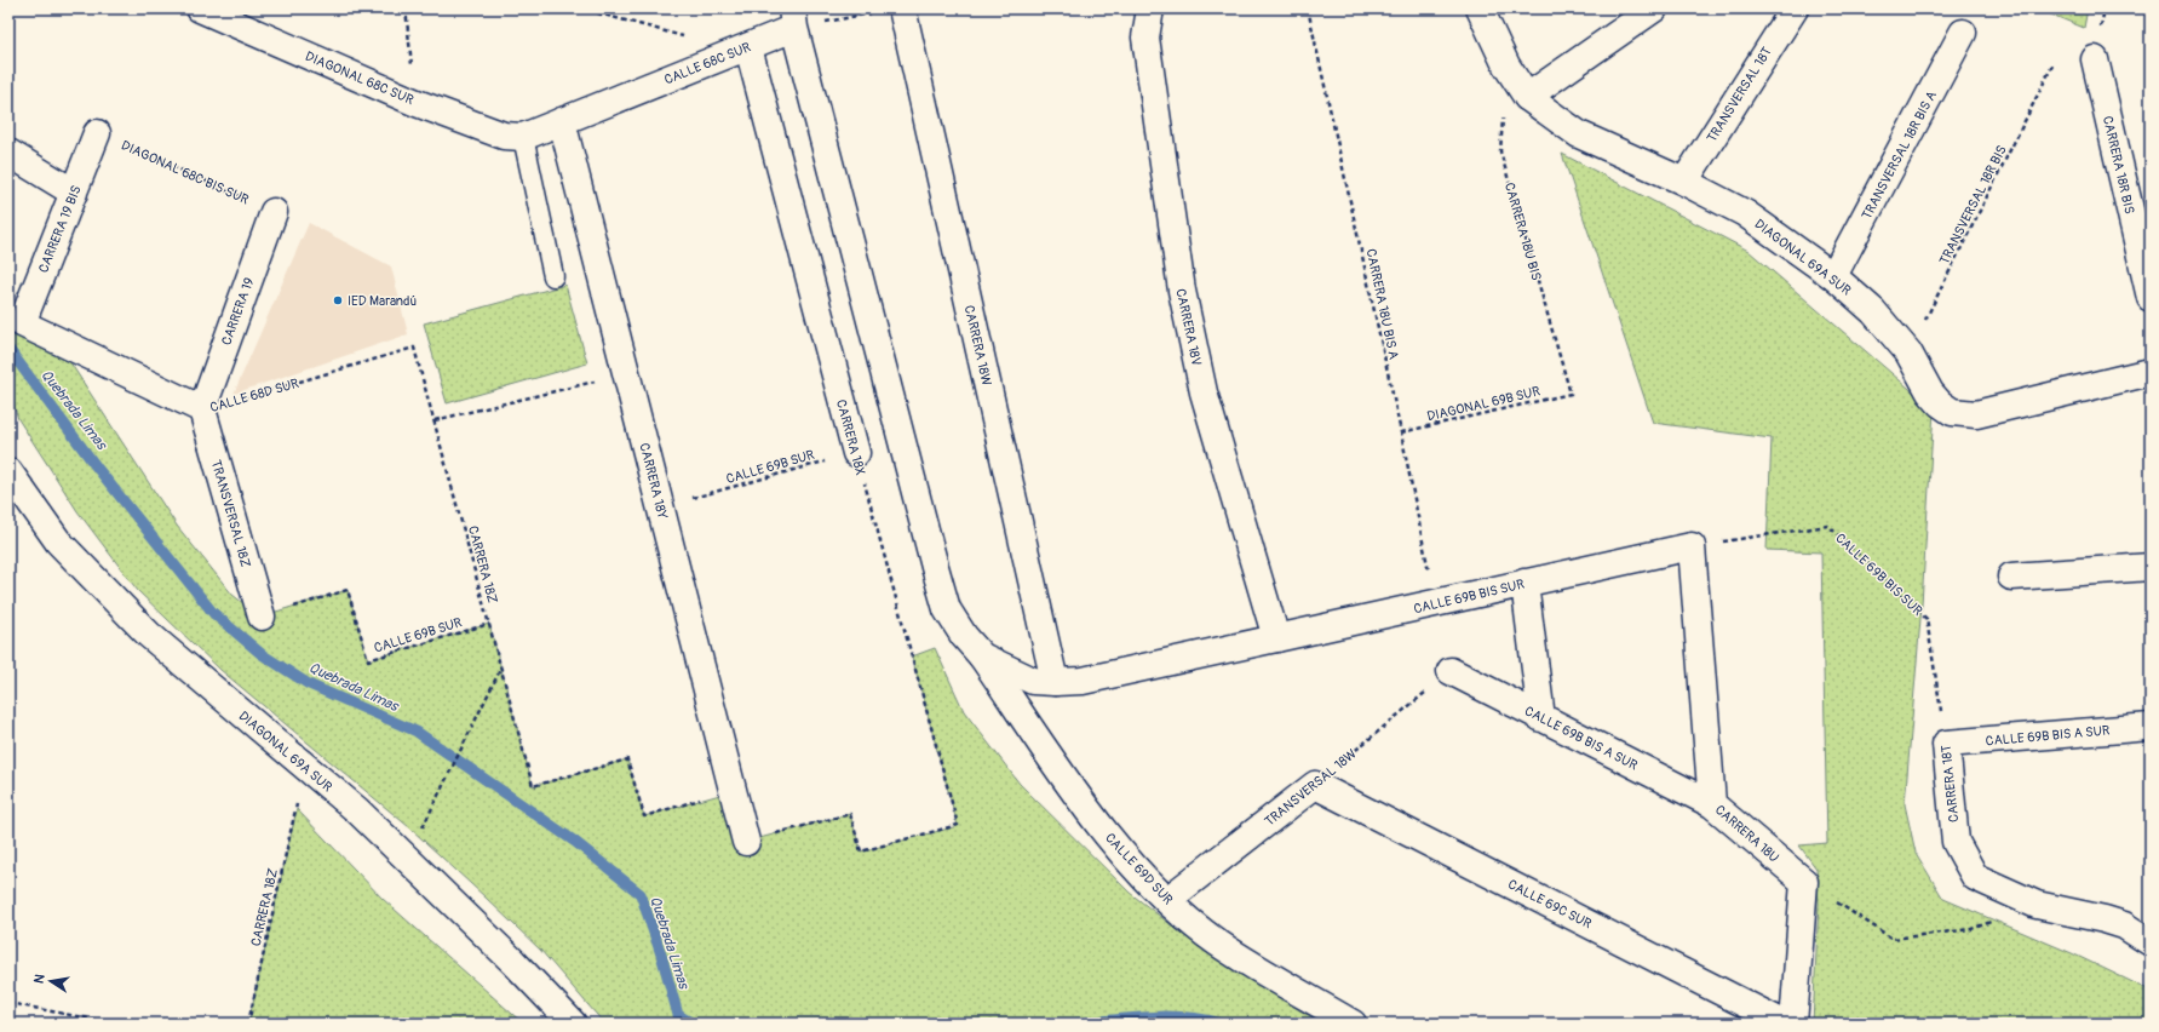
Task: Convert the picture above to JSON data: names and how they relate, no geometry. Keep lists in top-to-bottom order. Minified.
{"streets":{"street":["CALLE 68C SUR","DIAGONAL 68C SUR","TRANSVERSAL 18T","TRANSVERSAL 18R BIS A","CARRERA 18R BIS","CARRERA 19 BIS","DIAGONAL 69A SUR","CARRERA 19","CARRERA 18V","CARRERA 18W","CALLE 68D SUR","CARRERA 18X","CARRERA 18Y","TRANSVERSAL 18Z","CALLE 69B BIS SUR","CALLE 69B BIS A SUR","CARRERA 18T","TRANSVERSAL 18W","CARRERA 18U","CALLE 69D SUR","CALLE 69C SUR"],"path":["DIAGONAL 68C BIS SUR","TRANSVERSAL 18R BIS","CARRERA 18U BIS","CARRERA 18U BIS A","DIAGONAL 69B SUR","CALLE 69B SUR","CARRERA 18Z"]},"crossings":[["CALLE 68C SUR","DIAGONAL 68C SUR"],["CALLE 68C SUR","CARRERA 18X"],["CALLE 68C SUR","CARRERA 18Y"],["TRANSVERSAL 18T","DIAGONAL 69A SUR"],["TRANSVERSAL 18R BIS A","DIAGONAL 69A SUR"],["DIAGONAL 68C BIS SUR","CARRERA 19 BIS"],["DIAGONAL 68C BIS SUR","CARRERA 19"],["TRANSVERSAL 18R BIS","DIAGONAL 69A SUR"],["CARRERA 19 BIS","CALLE 68D SUR"],["CARRERA 18U BIS","DIAGONAL 69A SUR"],["CARRERA 18U BIS","DIAGONAL 69B SUR"],["DIAGONAL 69A SUR","CARRERA 18Z"],["CARRERA 18U BIS A","DIAGONAL 69B SUR"],["CARRERA 18U BIS A","CALLE 69B BIS SUR"],["CARRERA 19","CALLE 68D SUR"],["CARRERA 19","TRANSVERSAL 18Z"],["CARRERA 18V","CALLE 69B BIS SUR"],["CARRERA 18W","CALLE 69B BIS SUR"],["CALLE 68D SUR","TRANSVERSAL 18Z"],["CALLE 68D SUR","CARRERA 18Z"],["CARRERA 18X","CALLE 69B SUR"],["CARRERA 18X","CARRERA 18Y"],["CALLE 69B SUR","CARRERA 18Y"],["CALLE 69B SUR","TRANSVERSAL 18Z"],["CALLE 69B SUR","CARRERA 18Z"],["CARRERA 18Y","CARRERA 18Z"],["CALLE 69B BIS SUR","CARRERA 18T"],["CALLE 69B BIS SUR","CARRERA 18U"],["CALLE 69B BIS SUR","CALLE 69D SUR"],["CALLE 69B BIS A SUR","CARRERA 18T"],["CALLE 69B BIS A SUR","TRANSVERSAL 18W"],["CALLE 69B BIS A SUR","CARRERA 18U"],["TRANSVERSAL 18W","CALLE 69D SUR"],["TRANSVERSAL 18W","CALLE 69C SUR"]],"water":["Quebrada Limas"],"places":["IED Marandú"],"north":"left"}
